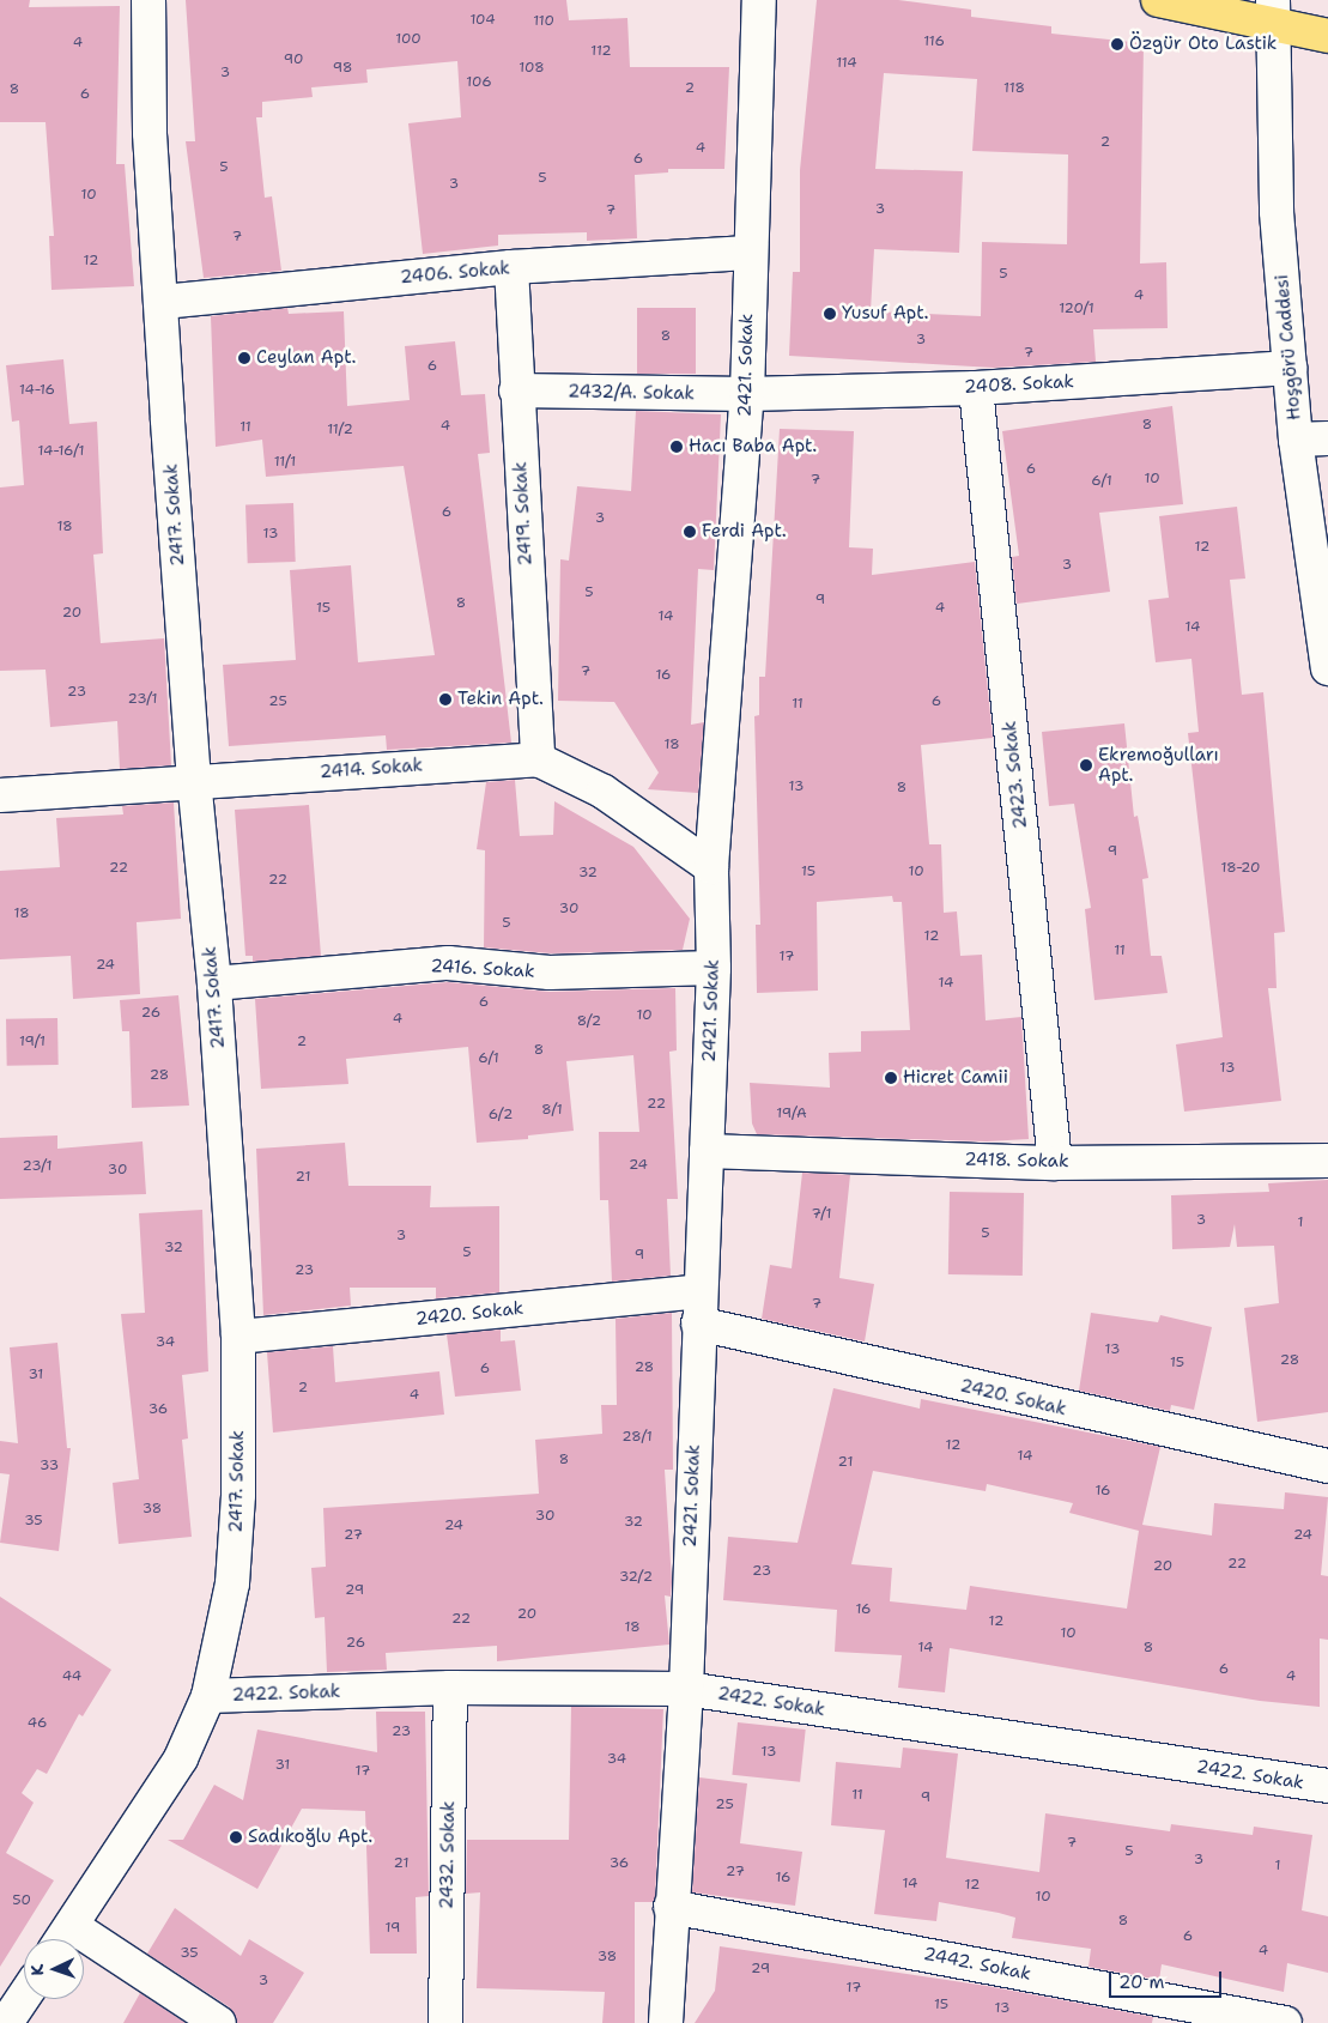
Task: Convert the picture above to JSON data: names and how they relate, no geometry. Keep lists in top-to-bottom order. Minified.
{"streets":{"street":["2406. Sokak","Hoşgörü Caddesi","2421. Sokak","2408. Sokak","2432/A. Sokak","2419. Sokak","2417. Sokak","2414. Sokak","2423. Sokak","2416. Sokak","2418. Sokak","2420. Sokak","2422. Sokak","2432. Sokak","2442. Sokak"]},"crossings":[["2406. Sokak","2421. Sokak"],["2406. Sokak","2419. Sokak"],["2406. Sokak","2417. Sokak"],["Hoşgörü Caddesi","2408. Sokak"],["2421. Sokak","2408. Sokak"],["2421. Sokak","2432/A. Sokak"],["2421. Sokak","2414. Sokak"],["2421. Sokak","2416. Sokak"],["2421. Sokak","2418. Sokak"],["2421. Sokak","2420. Sokak"],["2421. Sokak","2422. Sokak"],["2421. Sokak","2442. Sokak"],["2408. Sokak","2432/A. Sokak"],["2408. Sokak","2423. Sokak"],["2432/A. Sokak","2419. Sokak"],["2419. Sokak","2414. Sokak"],["2417. Sokak","2414. Sokak"],["2417. Sokak","2416. Sokak"],["2417. Sokak","2420. Sokak"],["2417. Sokak","2422. Sokak"],["2423. Sokak","2418. Sokak"],["2422. Sokak","2432. Sokak"]],"places":["Özgür Oto Lastik","Yusuf Apt.","Ceylan Apt.","Hacı Baba Apt.","Ferdi Apt.","Tekin Apt.","Ekremoğulları Apt.","Hicret Camii","Sadıkoğlu Apt."],"house_numbers":["104","110","100","116","4","112","90","114","98","108","3","106","2","118","8","6","2","4","6","5","5","3","10","3","7","7","12","5","4","120/1","8","3","7","6","14-16","8","4","11","11/2","14-16/1","11/1","6","10","7","6/1","6","3","18","13","12","3","5","9","8","15","4","20","14","14","7","16","23","23/1","25","6","11","18","13","8","9","22","18-20","15","10","32","22","30","18","5","12","11","17","24","14","6","26","10","4","8/2","19/1","2","8","6/1","13","28","22","8/1","19/A","6/2","24","23/1","30","21","7/1","3","1","5","3","32","5","9","23","7","34","13","28","15","28","6","31","2","4","36","28/1","12","14","8","21","33","16","38","30","35","32","24","27","24","22","20","23","32/2","29","16","20","22","12","18","10","26","14","8","6","44","4","46","23","13","34","31","17","11","9","25","7","5","3","21","36","1","27","16","14","12","10","50","8","19","6","4","35","38","29","3","17","15","13"],"scale_bar":"20 m","north":"left"}
